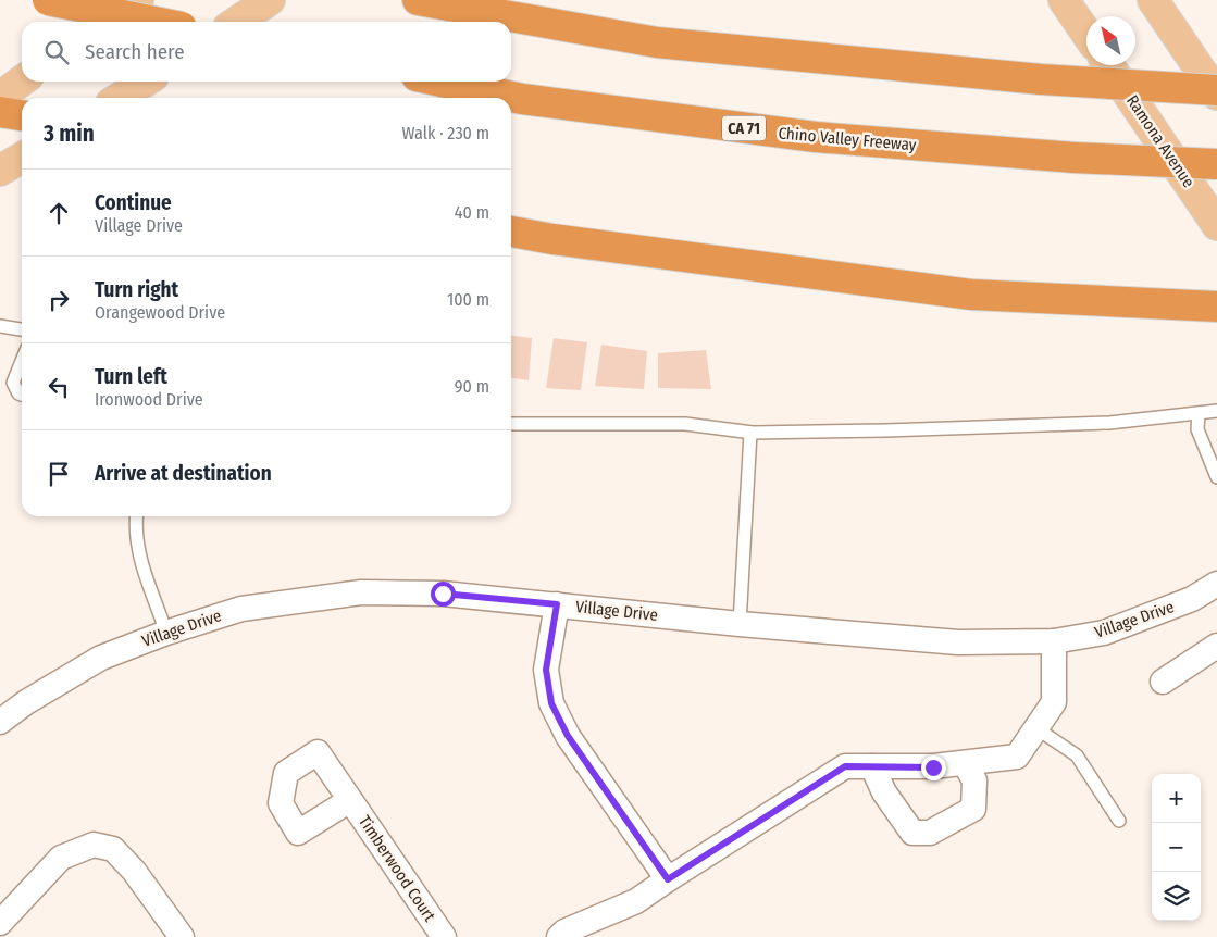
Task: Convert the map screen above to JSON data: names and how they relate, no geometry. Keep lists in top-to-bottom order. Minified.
{"streets":{"highway":["CA 71","Chino Valley Freeway"],"main road":["Ramona Avenue"],"street":["Village Drive","Timberwood Court"]},"north":"top left","page":{"search":"Search here","heading":["3 min","Walk · 230 m"],"list":[["Continue","Village Drive","40 m"],["Turn right","Orangewood Drive","100 m"],["Turn left","Ironwood Drive","90 m"],"Arrive at destination"],"map_buttons":["+","−"]}}
